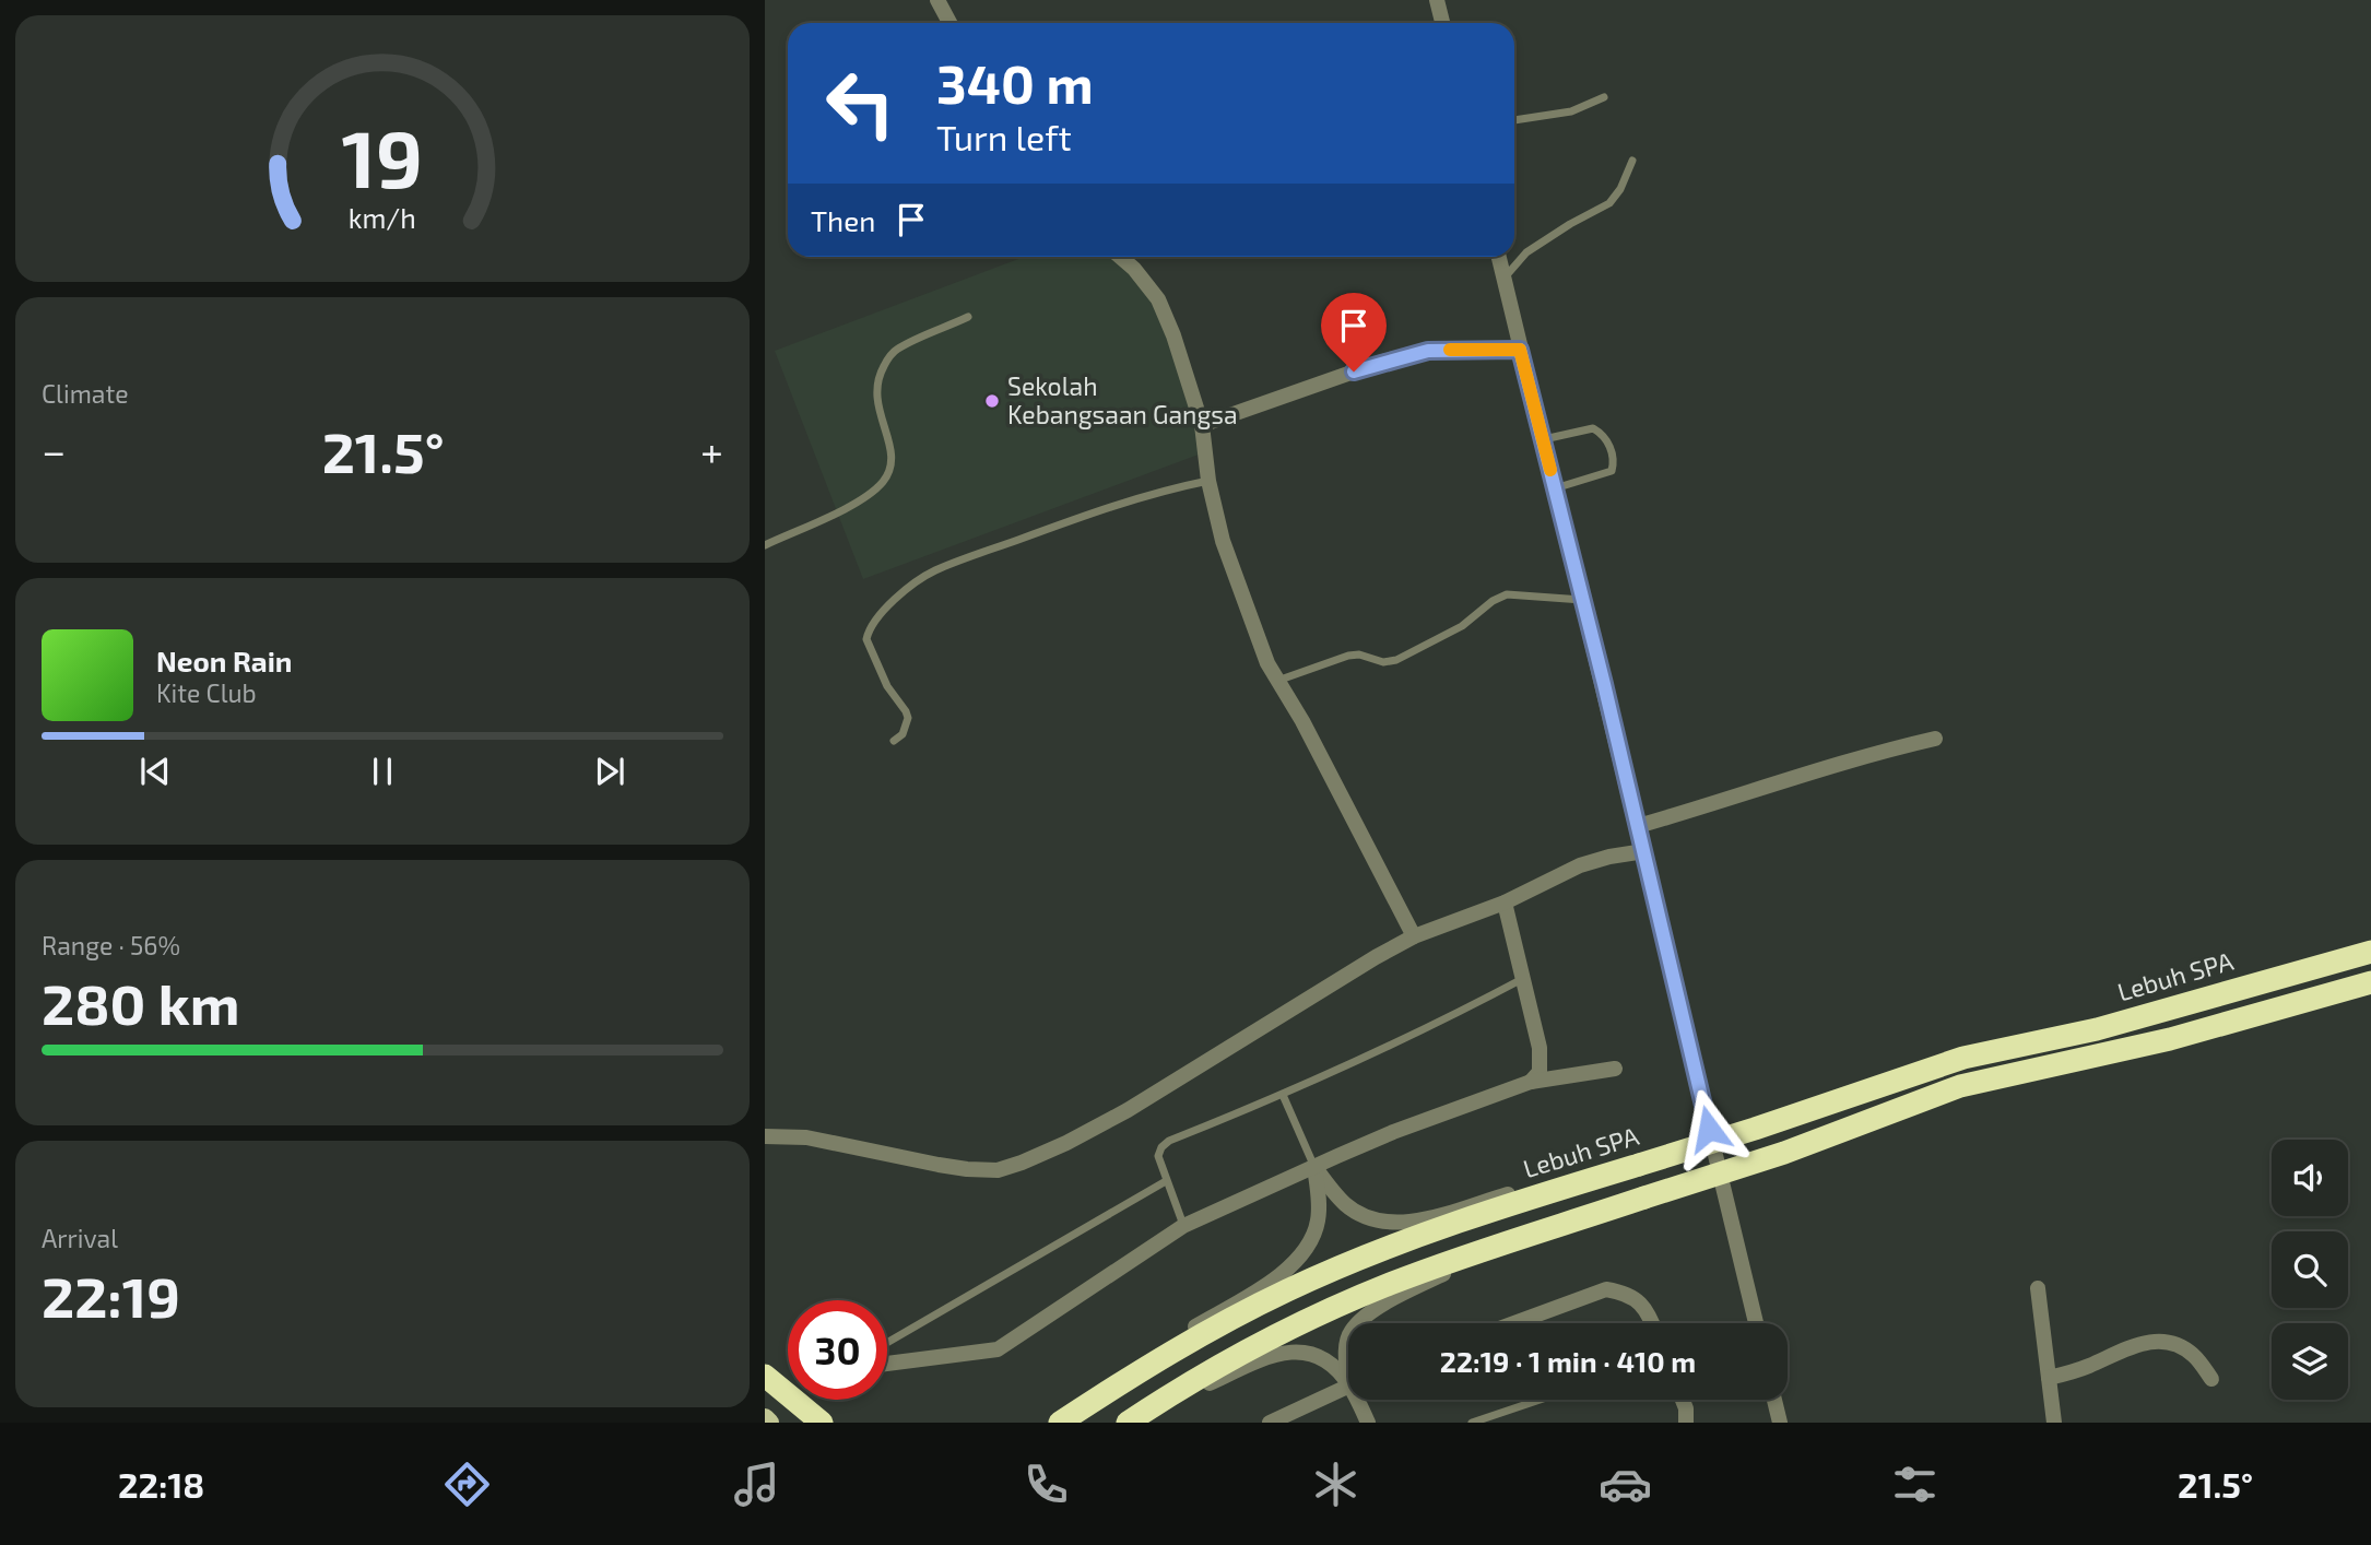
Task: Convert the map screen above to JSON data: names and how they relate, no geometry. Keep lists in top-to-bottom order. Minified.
{"streets":{"highway":["Lebuh SPA"]},"places":["Sekolah Kebangsaan Gangsa"],"page":{"turn":["340 m","Turn left"],"then":"Then","tile":["Climate",["Range · 56%","280 km"],["Arrival","22:19"]],"heat":["−","21.5°","+"],"song":["Neon Rain","Kite Club"],"limit":"30","trip":"22:19 · 1 min · 410 m","tabs":["22:18","21.5°"],"gauge":["19","km/h"]}}
